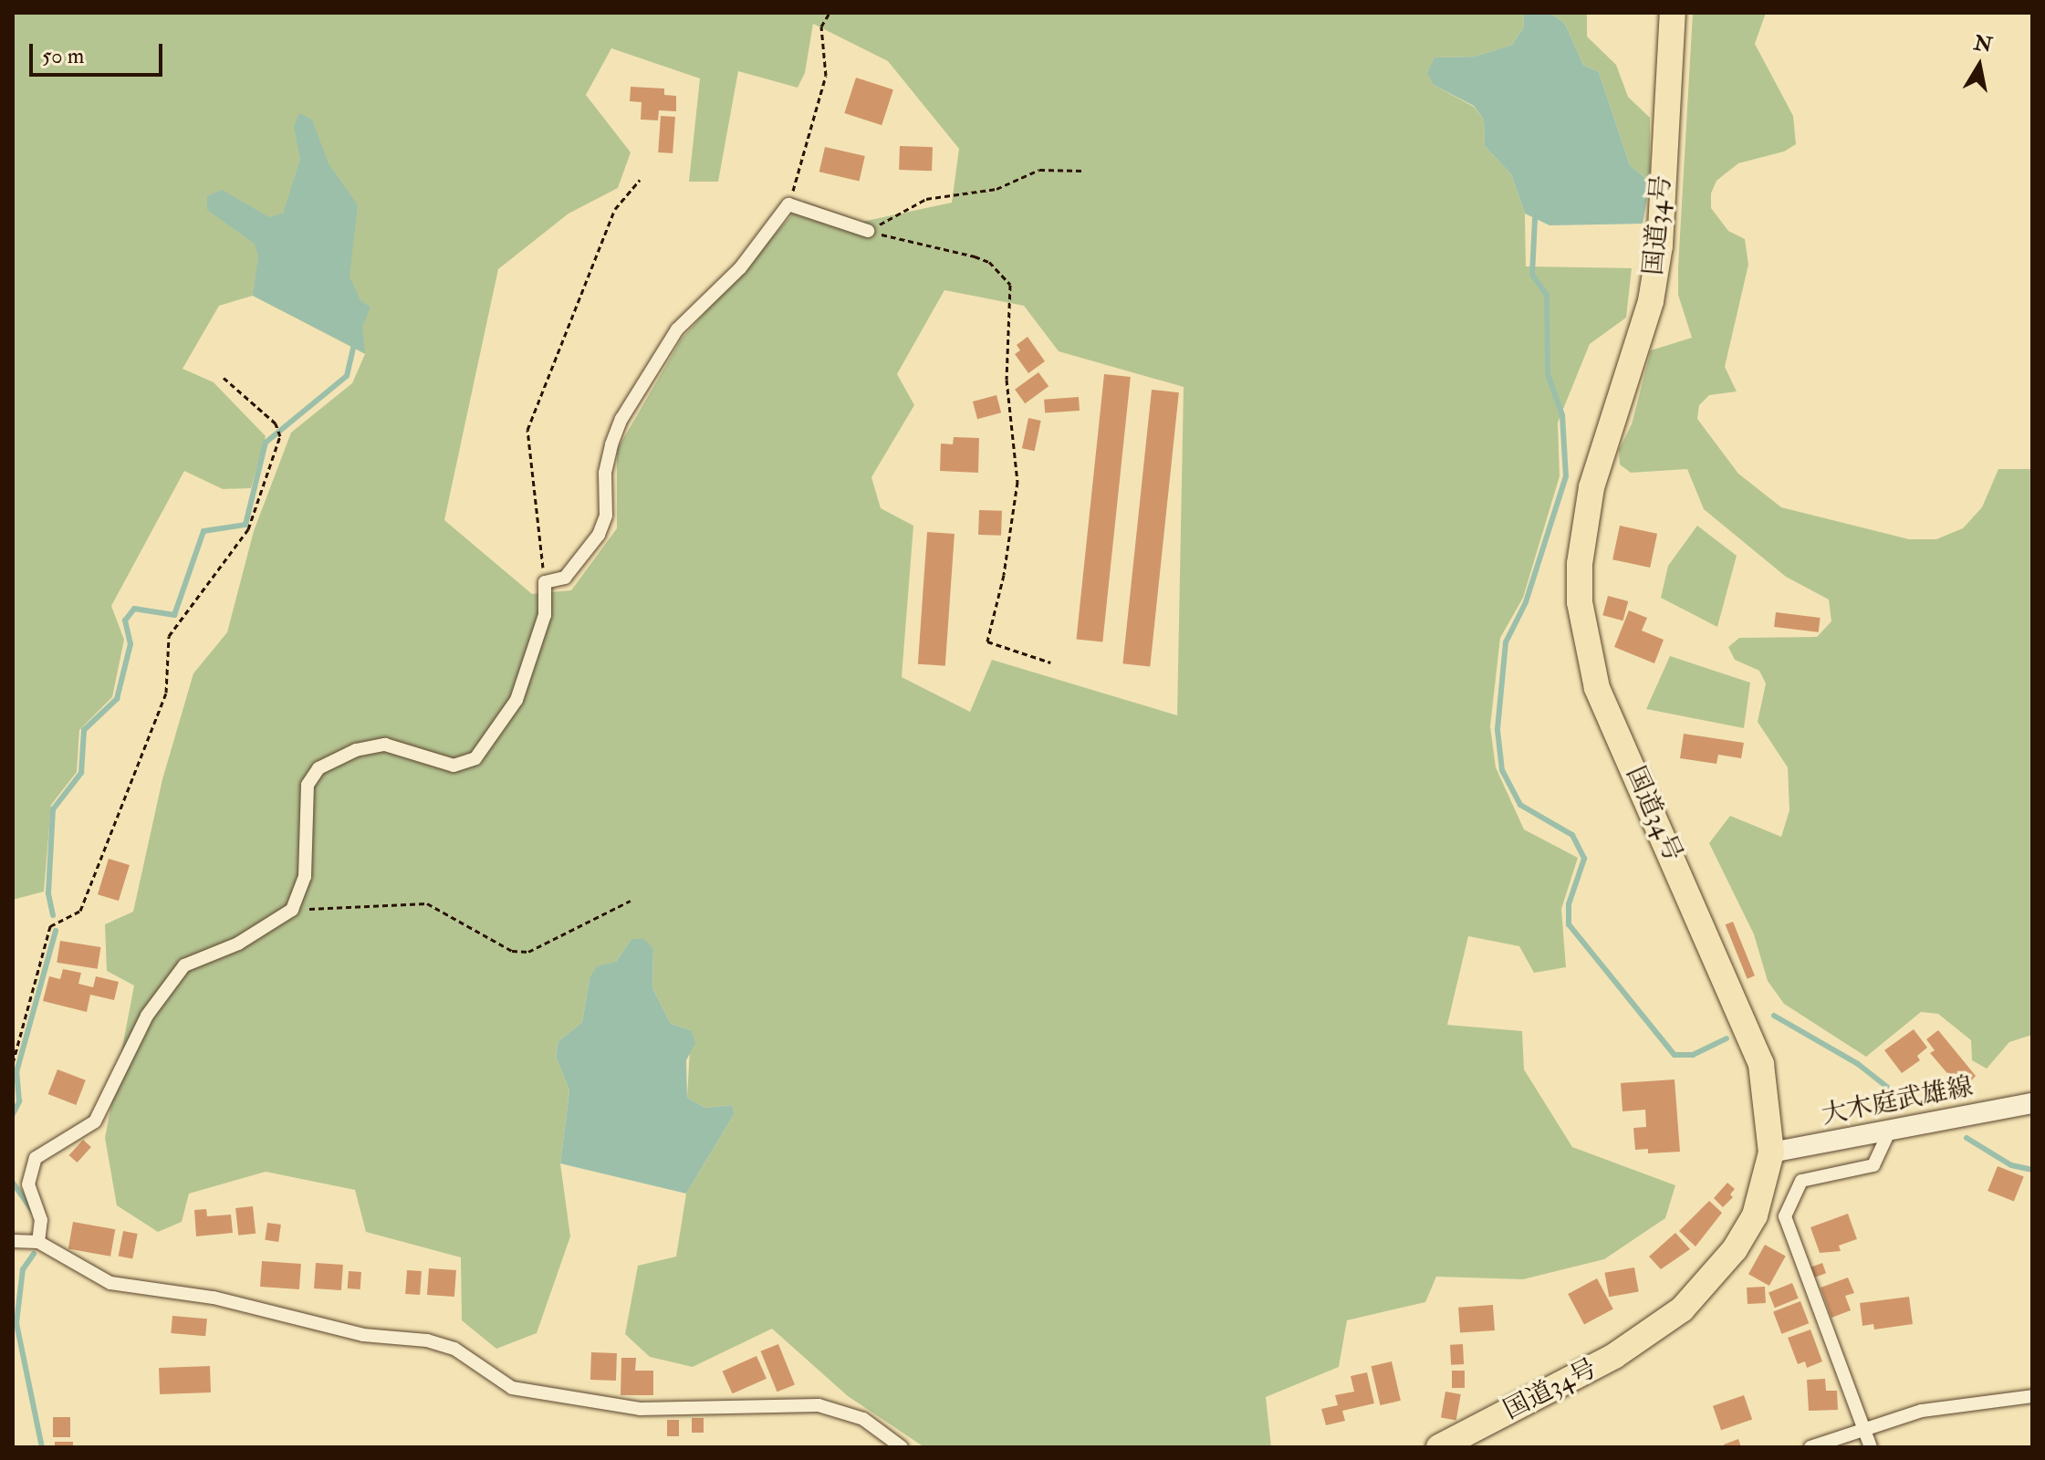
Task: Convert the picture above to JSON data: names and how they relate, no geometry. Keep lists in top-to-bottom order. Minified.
{"streets":{"highway":["国道34号"],"main road":["大木庭武雄線"]},"crossings":[["国道34号","大木庭武雄線"]],"scale_bar":"50 m","north":"top"}
